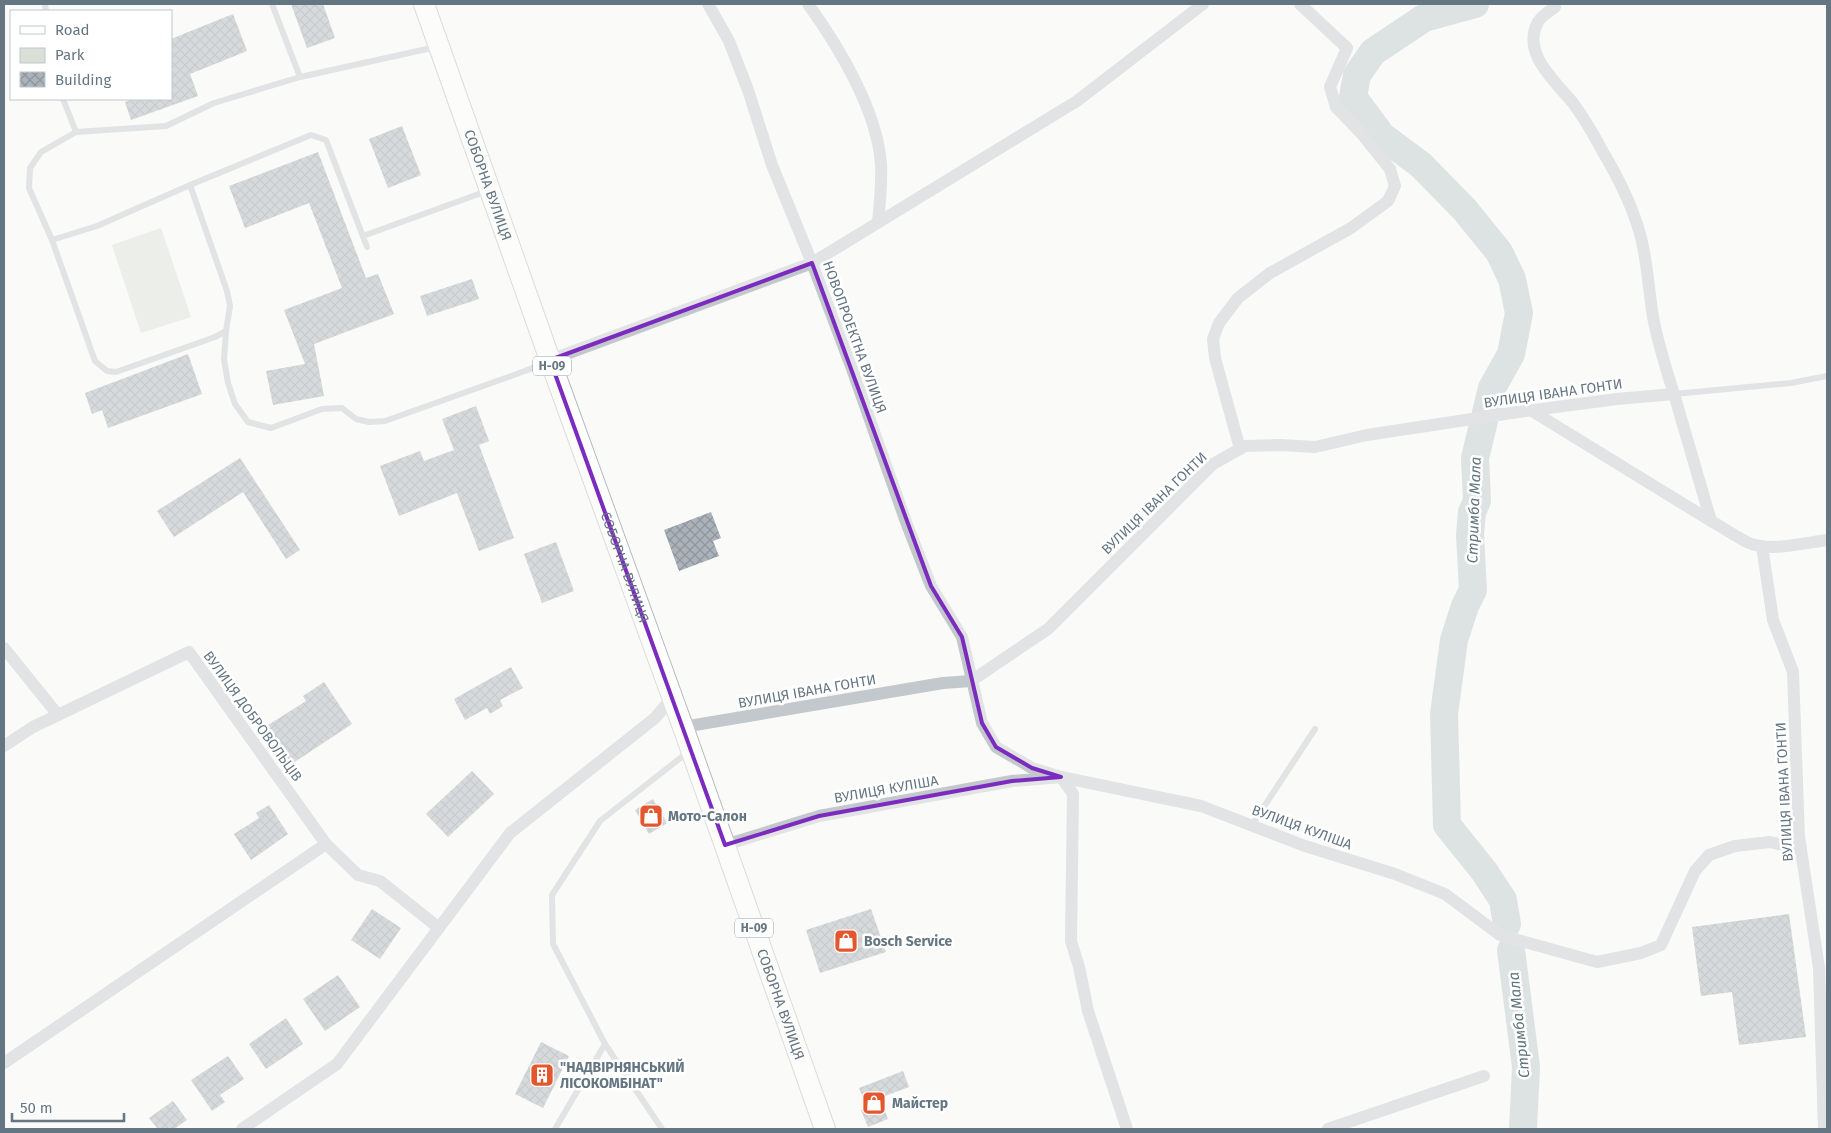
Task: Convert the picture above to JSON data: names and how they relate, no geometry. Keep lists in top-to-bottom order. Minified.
{"streets":{"main road":["СОБОРНА ВУЛИЦЯ","Н-09"],"street":["НОВОПРОЕКТНА ВУЛИЦЯ","ВУЛИЦЯ ІВАНА ГОНТИ","ВУЛИЦЯ ДОБРОВОЛЬЦІВ","ВУЛИЦЯ КУЛІША"]},"crossings":[["СОБОРНА ВУЛИЦЯ","ВУЛИЦЯ ІВАНА ГОНТИ"],["СОБОРНА ВУЛИЦЯ","ВУЛИЦЯ КУЛІША"],["НОВОПРОЕКТНА ВУЛИЦЯ","ВУЛИЦЯ ІВАНА ГОНТИ"],["НОВОПРОЕКТНА ВУЛИЦЯ","ВУЛИЦЯ КУЛІША"],["ВУЛИЦЯ ІВАНА ГОНТИ","ВУЛИЦЯ КУЛІША"]],"water":["Стримба Мала"],"places":{"shop":["Мото-Салон","Bosch Service","Майстер"],"building":["\"НАДВІРНЯНСЬКИЙ ЛІСОКОМБІНАТ\""]},"legend":["Road","Park","Building"],"scale_bar":"50 m"}
